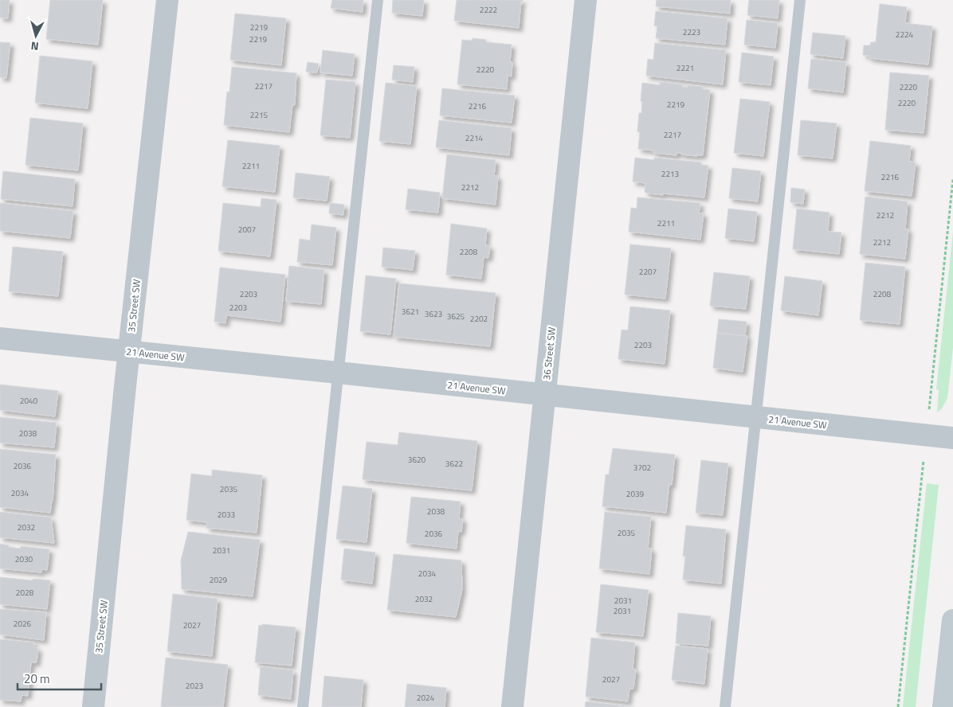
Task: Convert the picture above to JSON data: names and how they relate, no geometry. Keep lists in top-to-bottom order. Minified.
{"streets":{"street":["35 Street SW","36 Street SW","21 Avenue SW"]},"crossings":[["35 Street SW","21 Avenue SW"],["36 Street SW","21 Avenue SW"]],"house_numbers":["2222","2219","2223","2224","2219","2221","2220","2217","2220","2220","2219","2216","2215","2217","2214","2211","2213","2216","2212","2212","2211","2007","2212","2208","2207","2203","2208","2203","3621","3623","3625","2202","2203","2040","2038","3620","3622","2036","3702","2035","2034","2039","2038","2033","2032","2035","2036","2031","2030","2034","2029","2028","2032","2031","2031","2026","2027","2027","2023","2024"],"scale_bar":"20 m","north":"bottom"}
